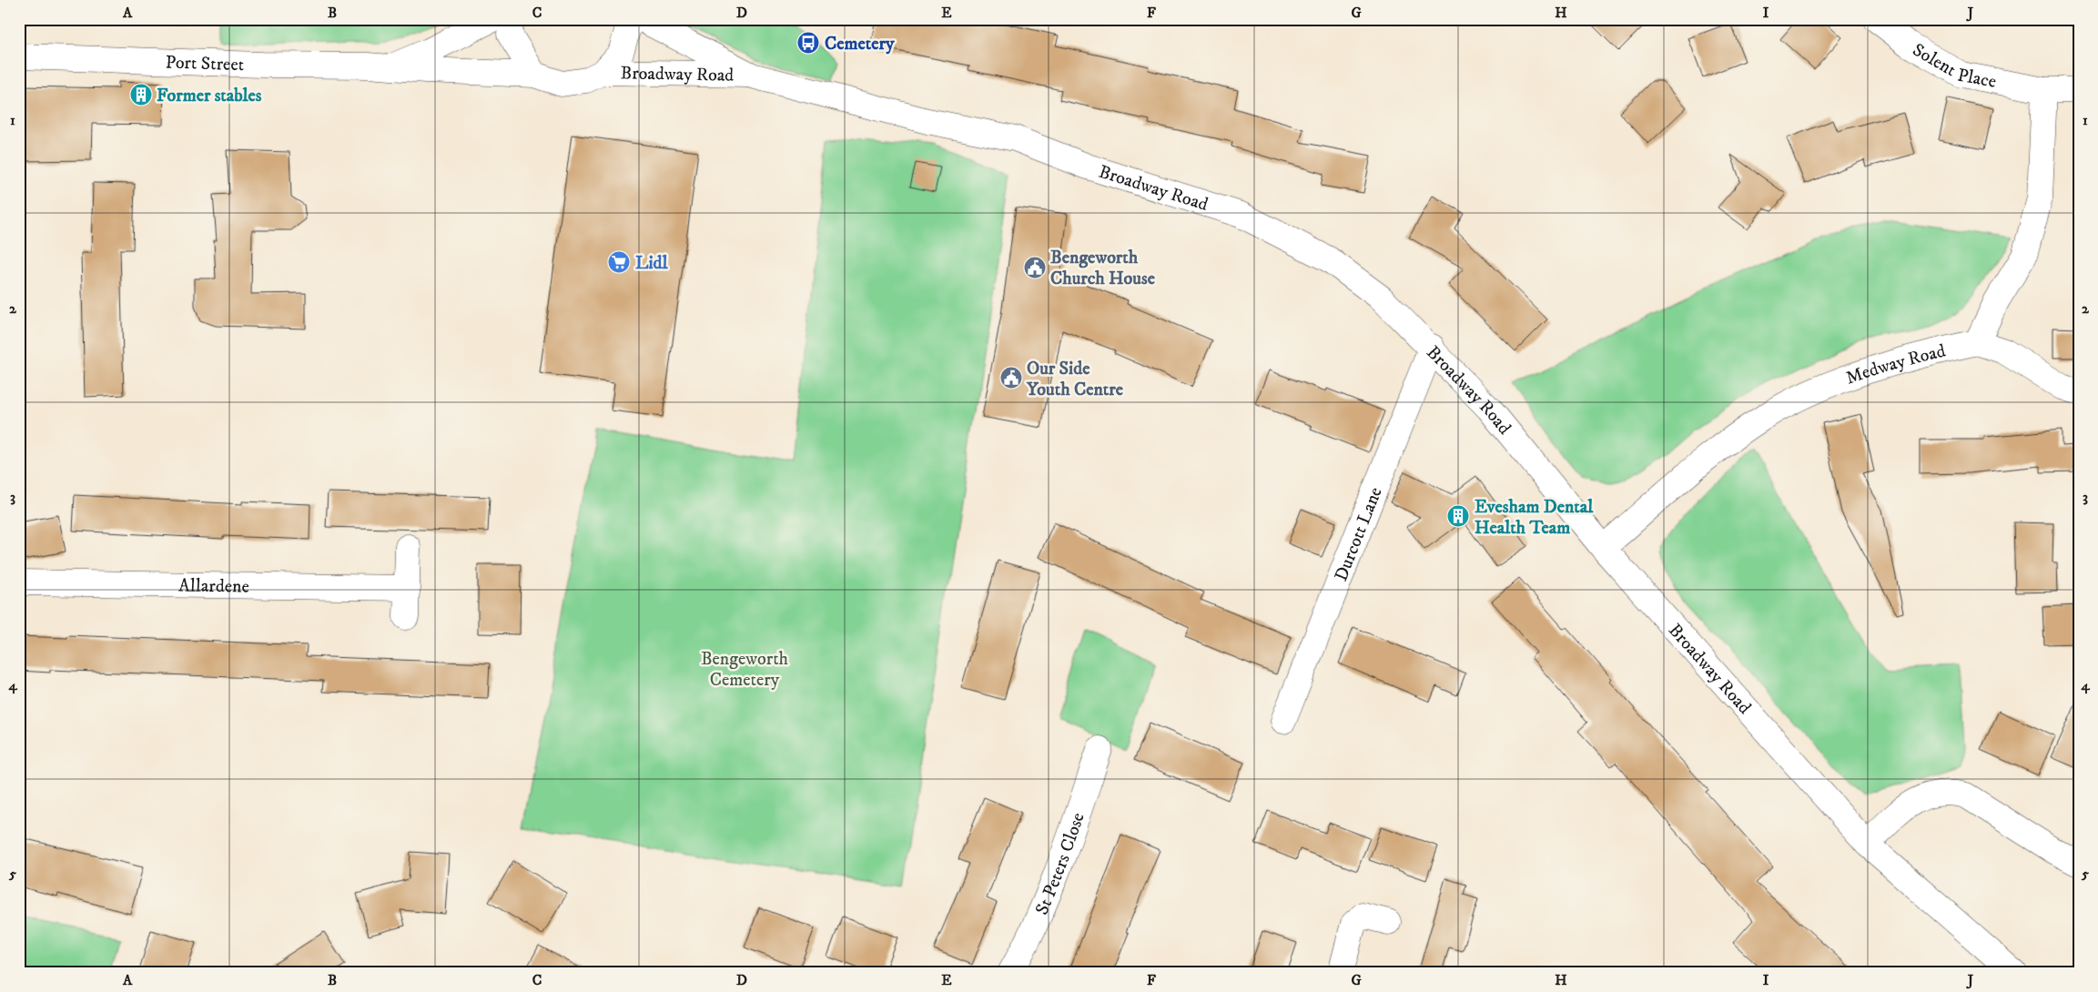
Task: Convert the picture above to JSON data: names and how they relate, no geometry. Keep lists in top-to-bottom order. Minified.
{"streets":{"street":["Port Street","Solent Place","Broadway Road","Medway Road","Durcott Lane","Allardene","St Peters Close"]},"crossings":[["Port Street","Broadway Road"],["Broadway Road","Medway Road"],["Broadway Road","Durcott Lane"]],"parks":["Bengeworth Cemetery"],"places":{"bus stop":["Cemetery"],"building":["Former stables","Evesham Dental Health Team"],"supermarket":["Lidl"],"public building":["Bengeworth Church House","Our Side Youth Centre"]},"grid":{"columns":["A","B","C","D","E","F","G","H","I","J"],"rows":["1","2","3","4","5"]}}
